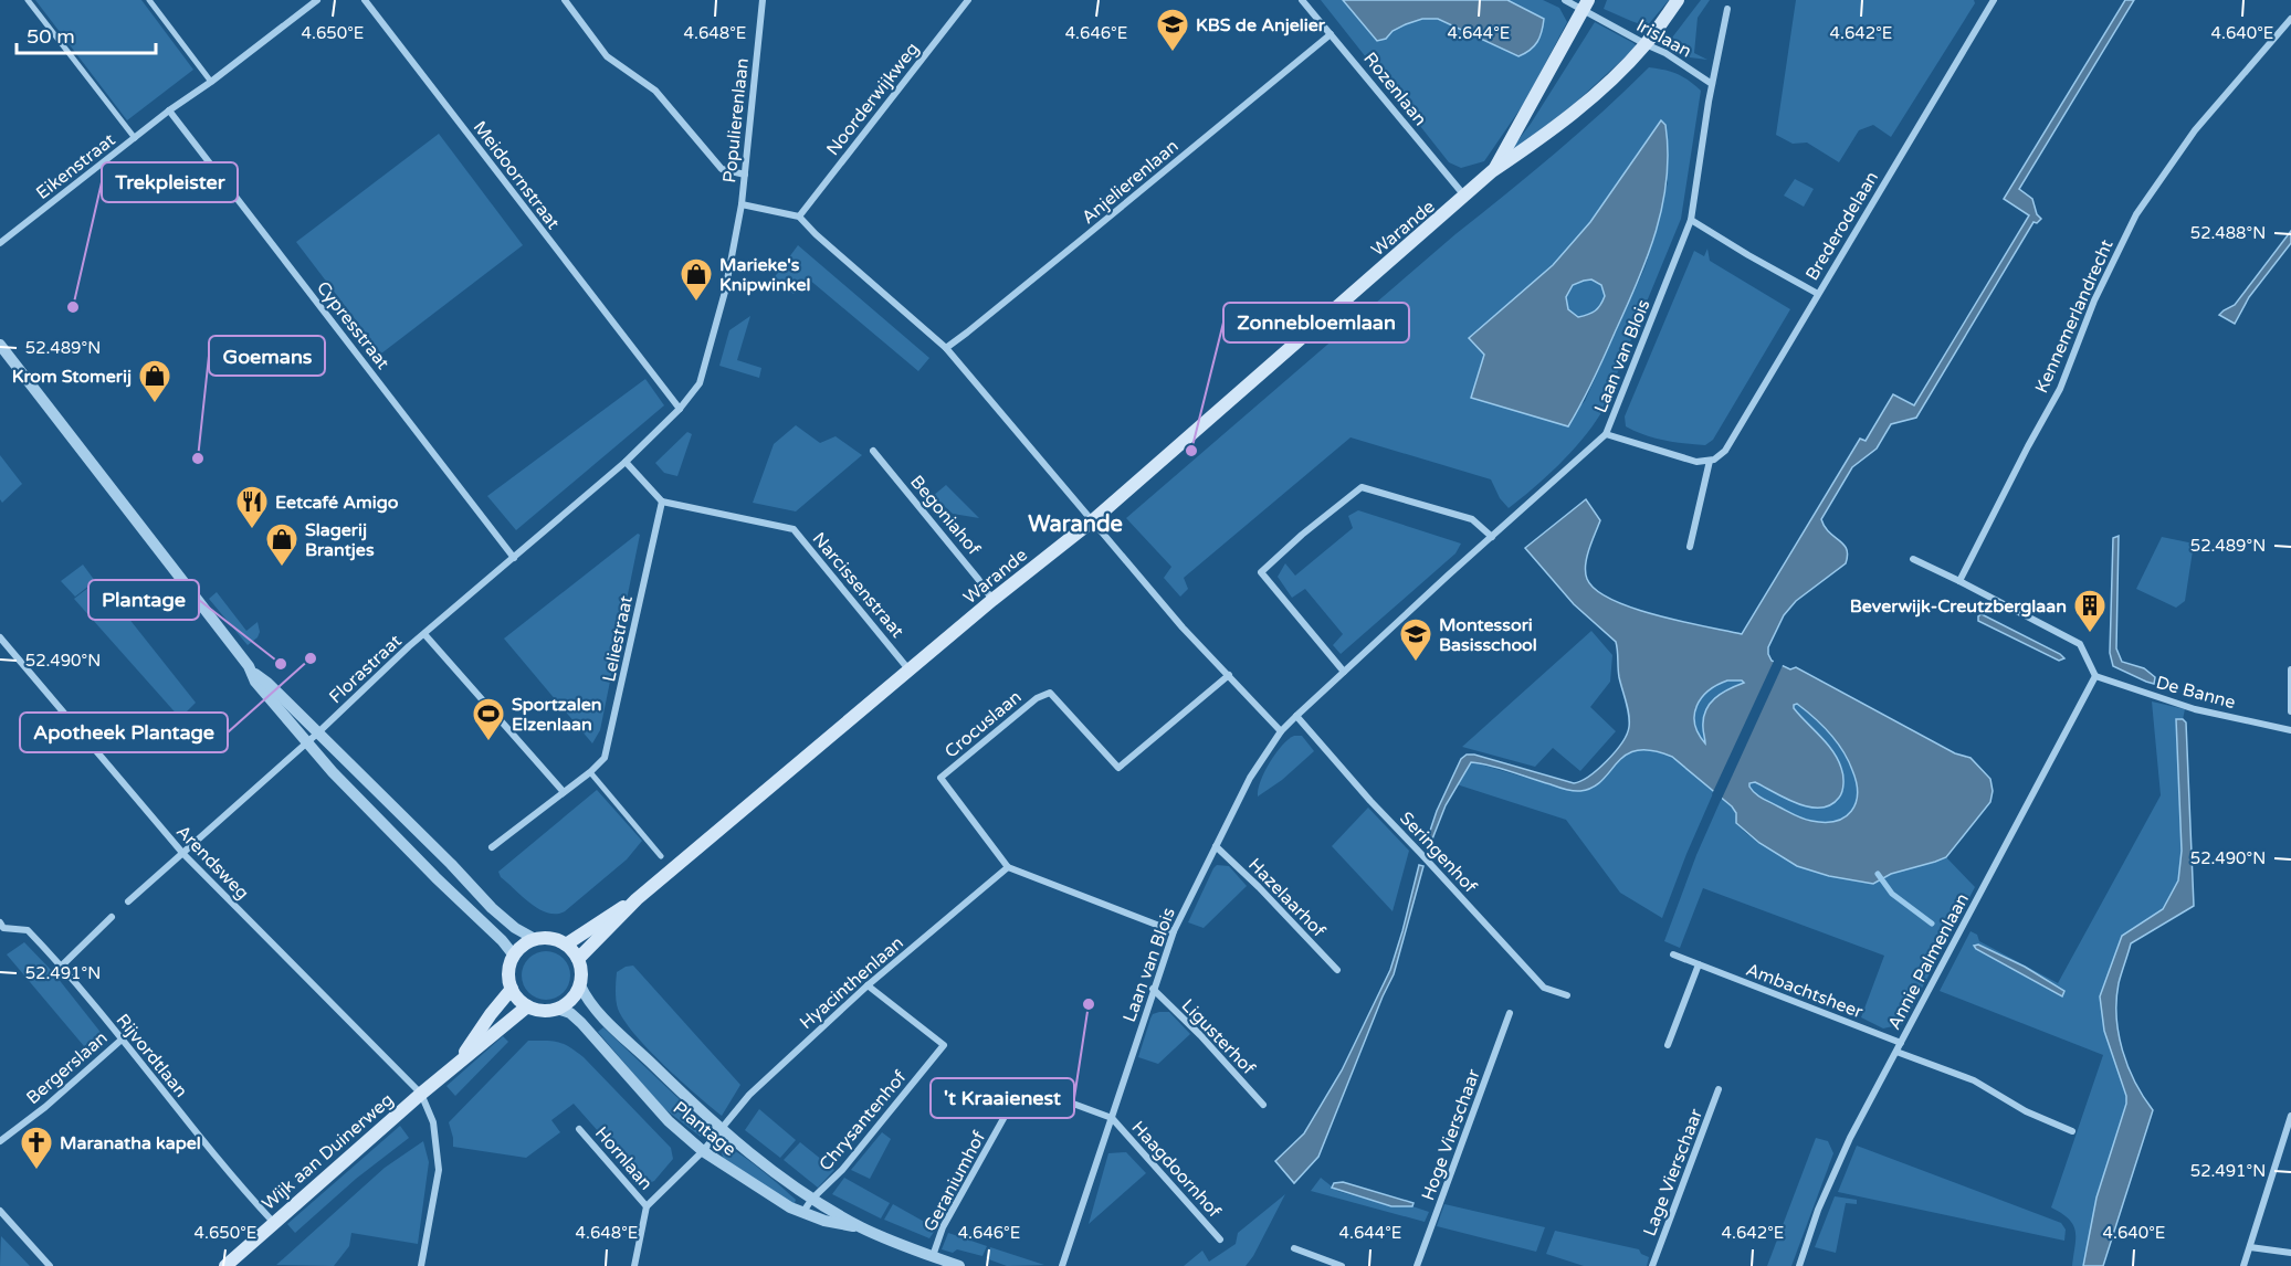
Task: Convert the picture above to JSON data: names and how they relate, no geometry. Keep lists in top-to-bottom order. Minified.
{"streets":{"main road":["Warande","Wijk aan Duinerweg"],"street":["Irislaan","Rozenlaan","Noorderwijkweg","Populierenlaan","Eikenstraat","Meidoornstraat","Anjelierenlaan","Brederodelaan","Kennemerlandrecht","Cypresstraat","Laan van Blois","Begoniahof","Narcissenstraat","Leliestraat","Florastraat","De Banne","Crocuslaan","Seringenhof","Arendsweg","Hazelaarhof","Annie Palmenlaan","Hyacinthenlaan","Ambachtsheer","Ligusterhof","Rijvordtlaan","Bergerslaan","Chrysantenhof","Plantage","Hoge Vierschaar","Hornlaan","Haagdoornhof","Lage Vierschaar","Geraniumhof"]},"crossings":[["Irislaan","Warande"],["Irislaan","Laan van Blois"],["Rozenlaan","Anjelierenlaan"],["Rozenlaan","Warande"],["Populierenlaan","Florastraat"],["Eikenstraat","Cypresstraat"],["Meidoornstraat","Florastraat"],["Warande","Begoniahof"],["Warande","Narcissenstraat"],["Warande","Plantage"],["Warande","Wijk aan Duinerweg"],["Cypresstraat","Florastraat"],["Laan van Blois","Seringenhof"],["Laan van Blois","Hazelaarhof"],["Laan van Blois","Ligusterhof"],["Laan van Blois","Haagdoornhof"],["Laan van Blois","Geraniumhof"],["Narcissenstraat","Leliestraat"],["Florastraat","Arendsweg"],["De Banne","Annie Palmenlaan"],["Crocuslaan","Hyacinthenlaan"],["Arendsweg","Wijk aan Duinerweg"],["Annie Palmenlaan","Ambachtsheer"],["Hyacinthenlaan","Chrysantenhof"],["Hyacinthenlaan","Plantage"],["Hyacinthenlaan","Hornlaan"],["Rijvordtlaan","Bergerslaan"],["Rijvordtlaan","Wijk aan Duinerweg"],["Chrysantenhof","Plantage"],["Plantage","Wijk aan Duinerweg"],["Plantage","Hornlaan"],["Plantage","Geraniumhof"],["Haagdoornhof","Geraniumhof"]],"districts":["Warande"],"places":{"school or university":["KBS de Anjelier","Montessori Basisschool"],"shop":["Marieke's Knipwinkel","Krom Stomerij","Slagerij Brantjes"],"other":["Trekpleister","Zonnebloemlaan","Goemans","Apotheek Plantage","Plantage","'t Kraaienest"],"restaurant":["Eetcafé Amigo"],"building":["Beverwijk-Creutzberglaan"],"sports":["Sportzalen Elzenlaan"],"church":["Maranatha kapel"]},"scale_bar":"50 m","coordinates":["4.650°E","4.648°E","4.646°E","4.644°E","4.642°E","4.640°E","52.488°N","52.489°N","52.490°N","52.491°N"]}
